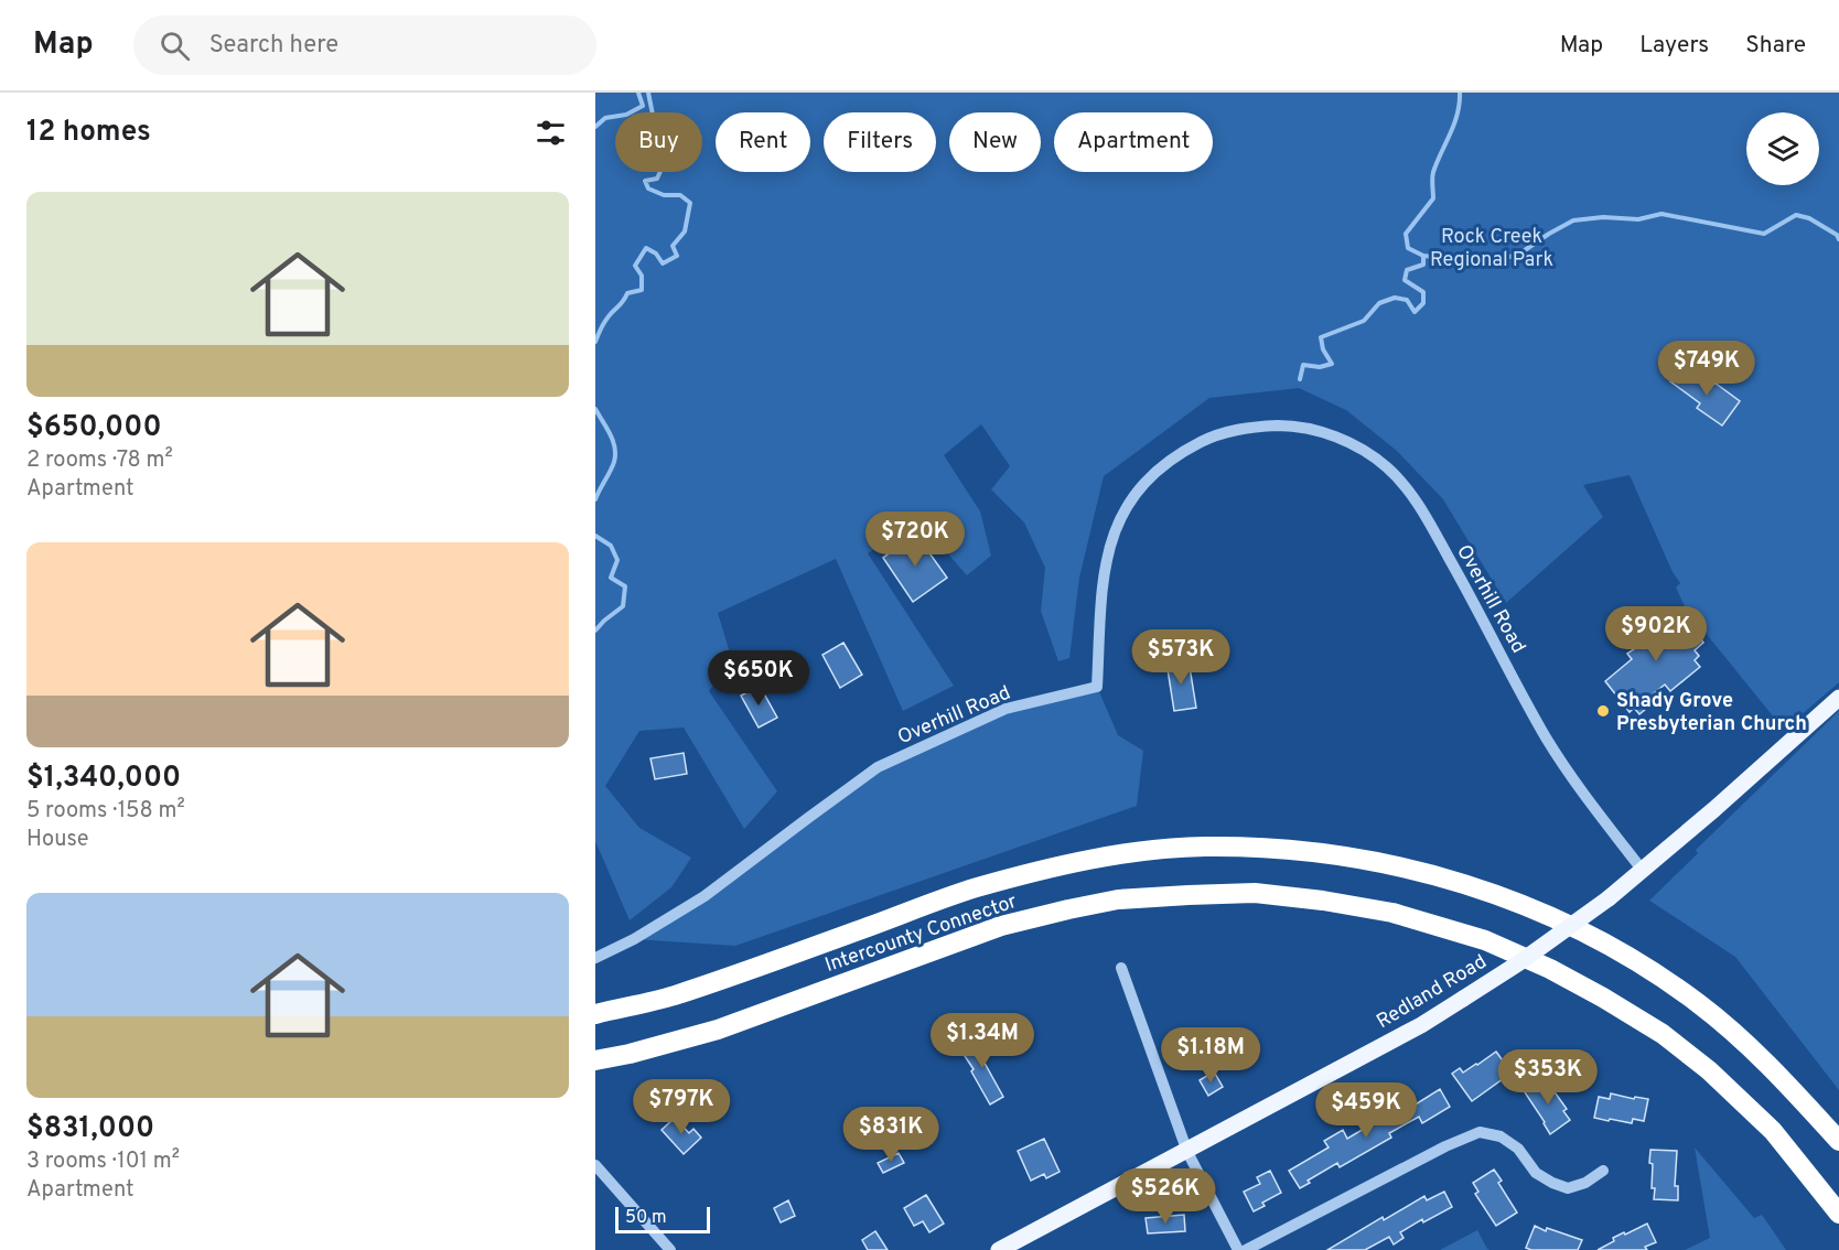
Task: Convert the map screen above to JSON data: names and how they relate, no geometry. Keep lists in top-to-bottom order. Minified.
{"streets":{"highway":["Intercounty Connector"],"main road":["Redland Road"],"street":["Overhill Road"]},"crossings":[["Overhill Road","Redland Road"]],"parks":["Rock Creek Regional Park"],"places":["Shady Grove Presbyterian Church"],"scale_bar":"50 m","page":{"header":"Map","search":"Search here","nav":["Map","Layers","Share"],"heading":"12 homes","chip":["Buy","Rent","Filters","New","Apartment"],"list":[{"name":"$650,000","note":"2 rooms · 78 m² · Apartment"},{"name":"$1,340,000","note":"5 rooms · 158 m² · House"},{"name":"$831,000","note":"3 rooms · 101 m² · Apartment"}],"price":["$749K","$720K","$902K","$573K","$650K","$1.34M","$1.18M","$353K","$797K","$459K","$831K","$526K"],"scale":"50 m"}}
